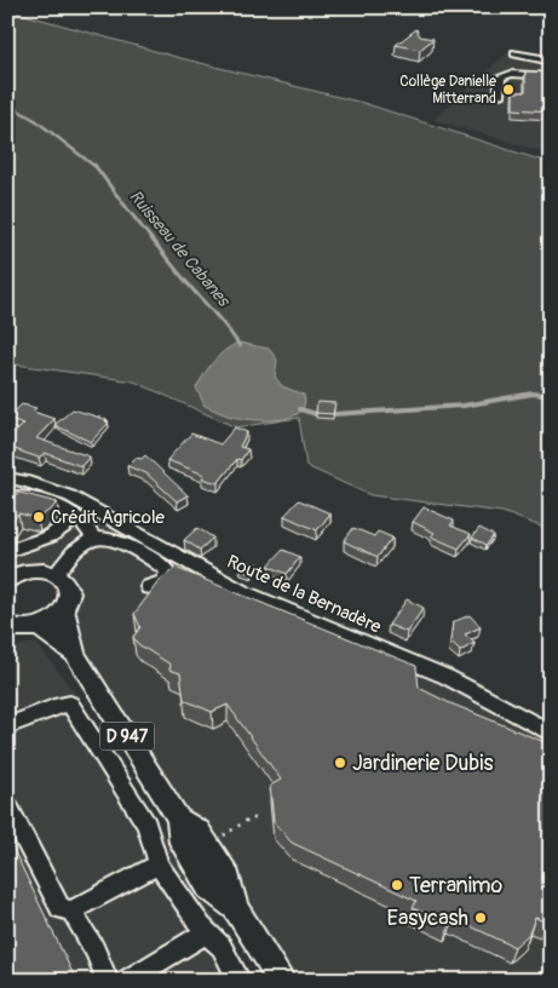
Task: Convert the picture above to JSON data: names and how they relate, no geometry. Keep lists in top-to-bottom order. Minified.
{"streets":{"main road":["D 947"],"street":["Route de la Bernadère"]},"water":["Ruisseau de Cabanes"],"places":["Collège Danielle Mitterrand","Crédit Agricole","Jardinerie Dubis","Terranimo","Easycash"]}
